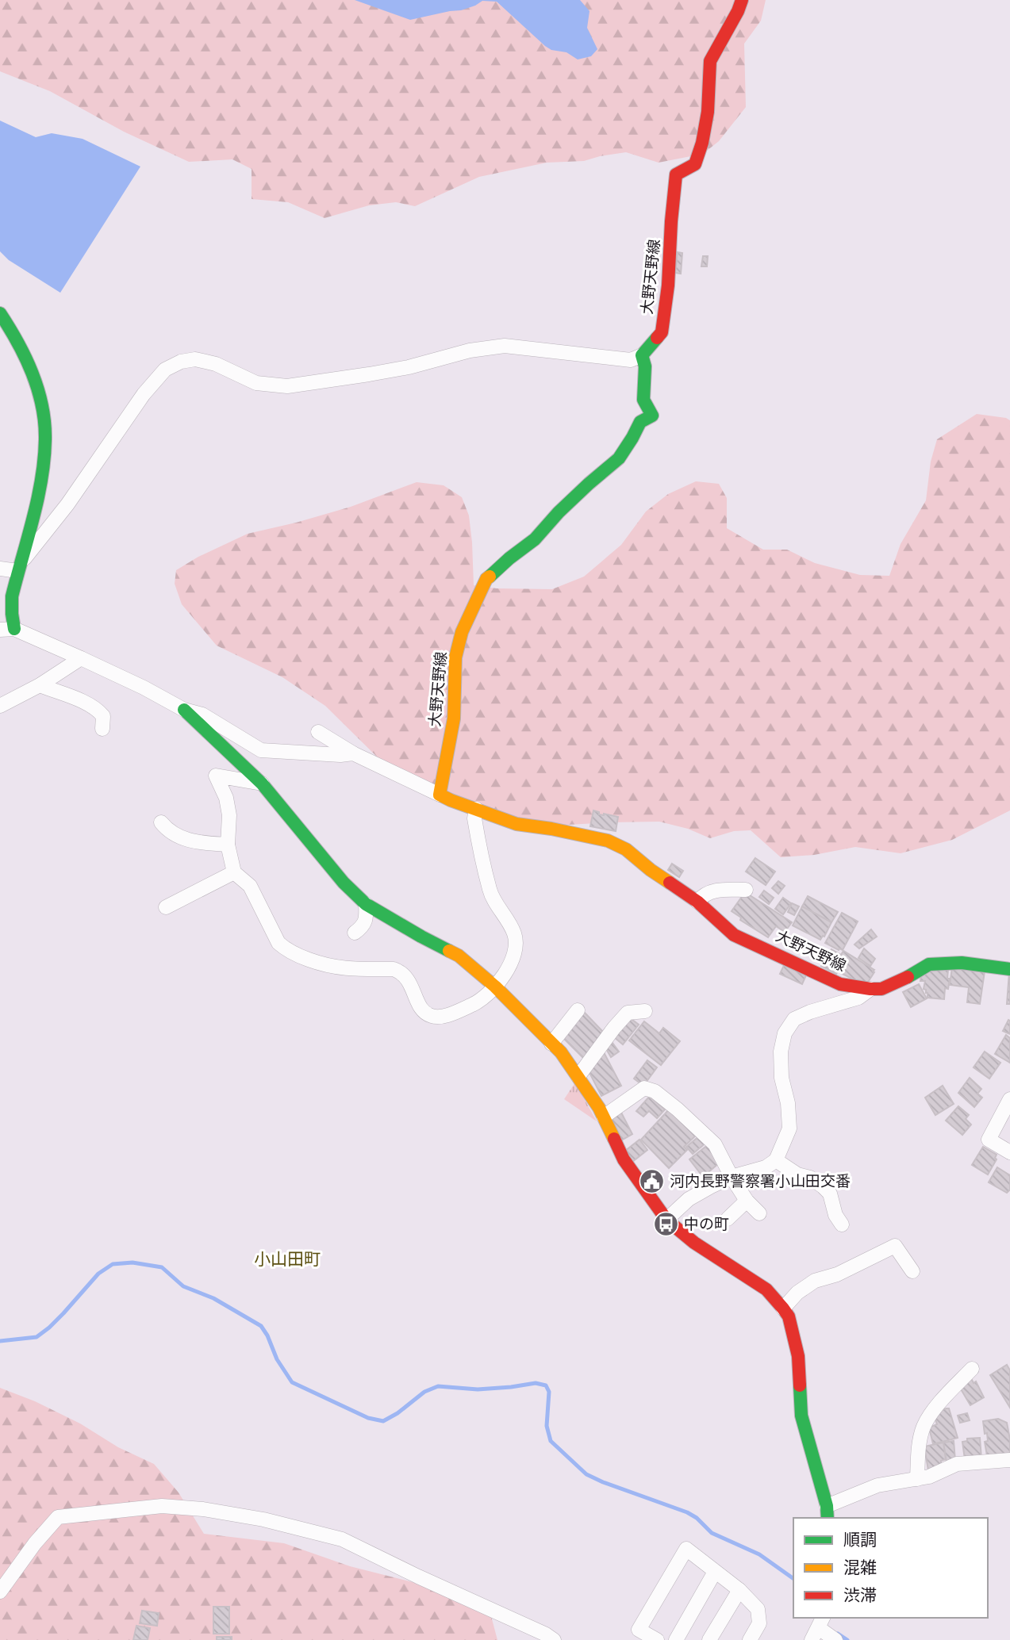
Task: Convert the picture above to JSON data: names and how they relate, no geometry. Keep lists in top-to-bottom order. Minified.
{"streets":{"main road":["大野天野線"]},"districts":["小山田町"],"places":{"public building":["河内長野警察署小山田交番"],"bus stop":["中の町"]},"legend":["順調","混雑","渋滞"]}
